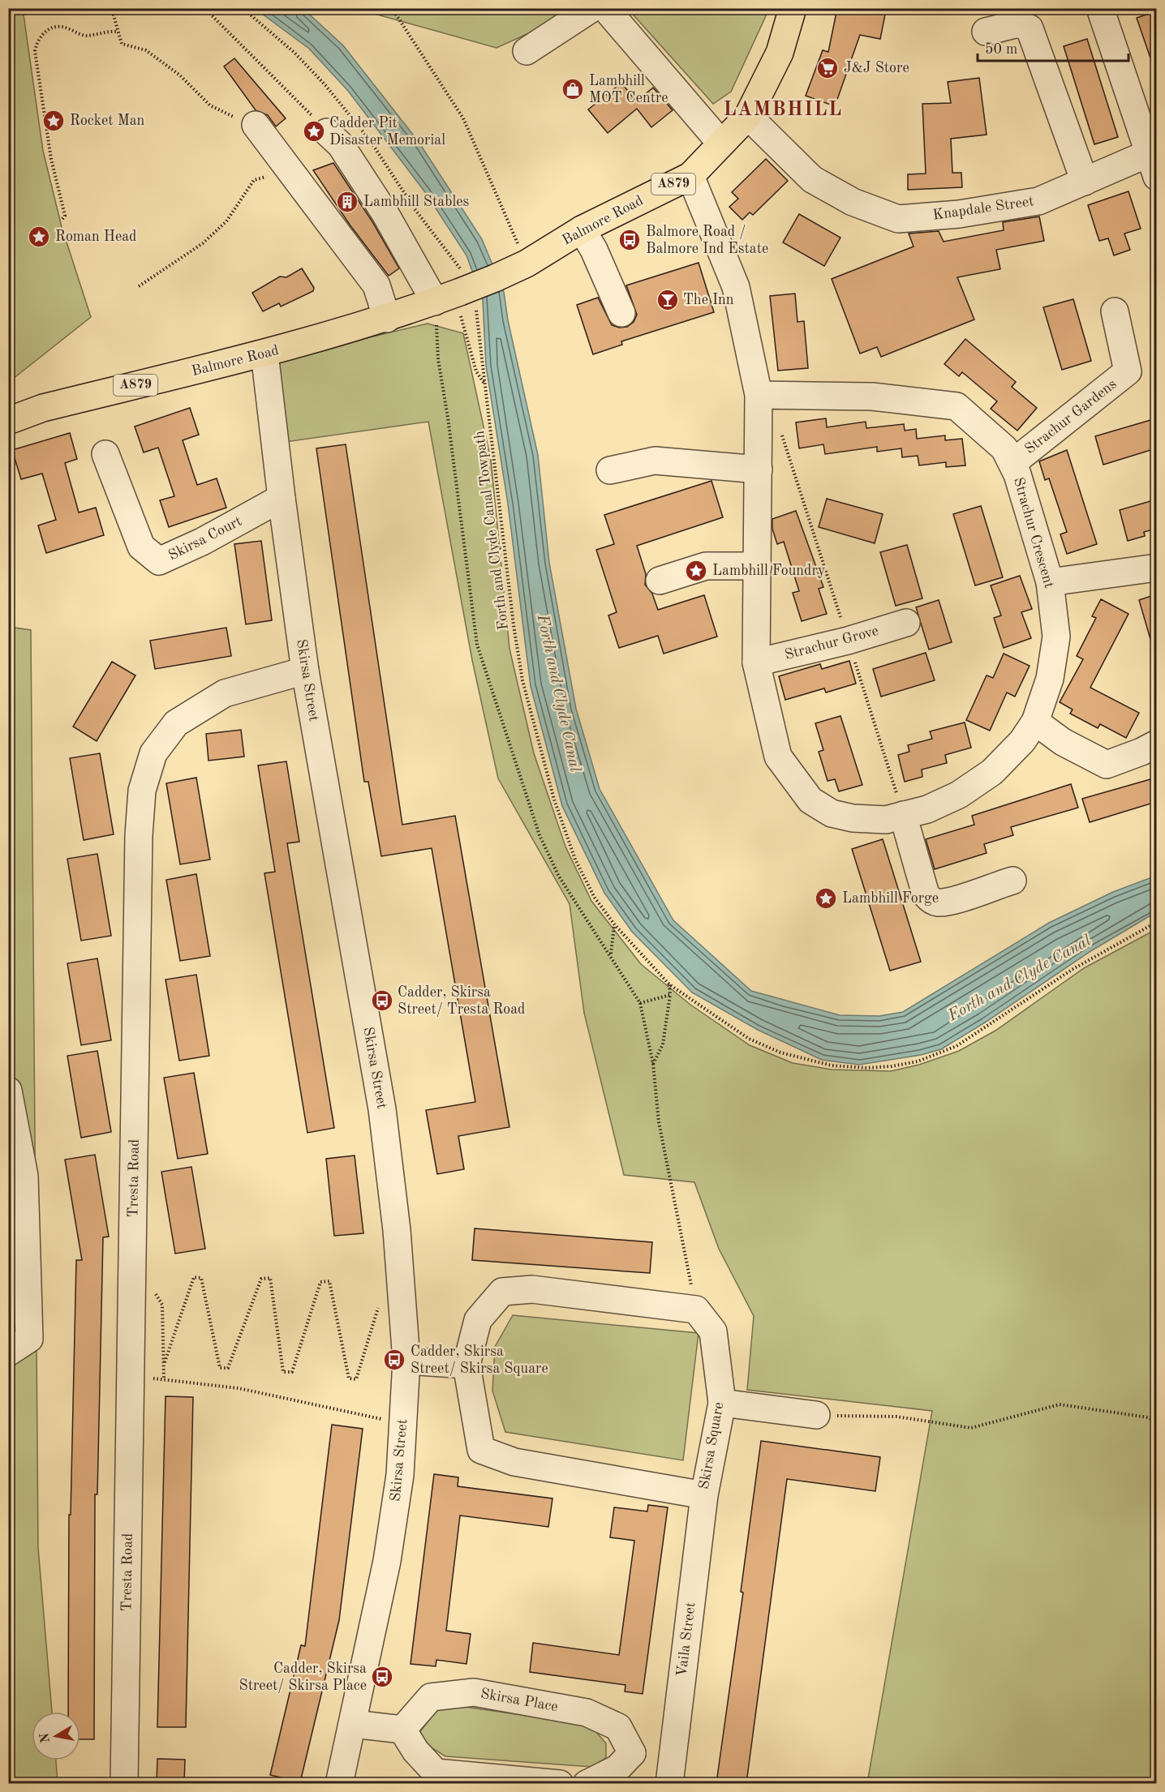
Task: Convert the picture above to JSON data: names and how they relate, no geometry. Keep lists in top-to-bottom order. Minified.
{"streets":{"main road":["A879","Balmore Road"],"street":["Knapdale Street","Strachur Gardens","Strachur Crescent","Skirsa Court","Strachur Grove","Skirsa Street","Tresta Road","Skirsa Square","Vaila Street","Skirsa Place"],"path":["Forth and Clyde Canal Towpath"]},"crossings":[["Knapdale Street","Balmore Road"],["Balmore Road","Forth and Clyde Canal Towpath"],["Balmore Road","Strachur Crescent"],["Balmore Road","Skirsa Street"],["Strachur Gardens","Strachur Crescent"],["Strachur Crescent","Strachur Grove"],["Skirsa Court","Skirsa Street"],["Skirsa Street","Tresta Road"],["Skirsa Square","Vaila Street"]],"districts":["LAMBHILL"],"water":["Forth and Clyde Canal"],"places":{"supermarket":["J&J Store"],"shop":["Lambhill MOT Centre"],"place":["Rocket Man","Cadder Pit Disaster Memorial","Roman Head","Lambhill Foundry","Lambhill Forge"],"building":["Lambhill Stables"],"bus stop":["Balmore Road / Balmore Ind Estate","Cadder, Skirsa Street/ Tresta Road","Cadder, Skirsa Street/ Skirsa Square","Cadder, Skirsa Street/ Skirsa Place"],"bar":["The Inn"]},"scale_bar":"50 m","north":"left"}
